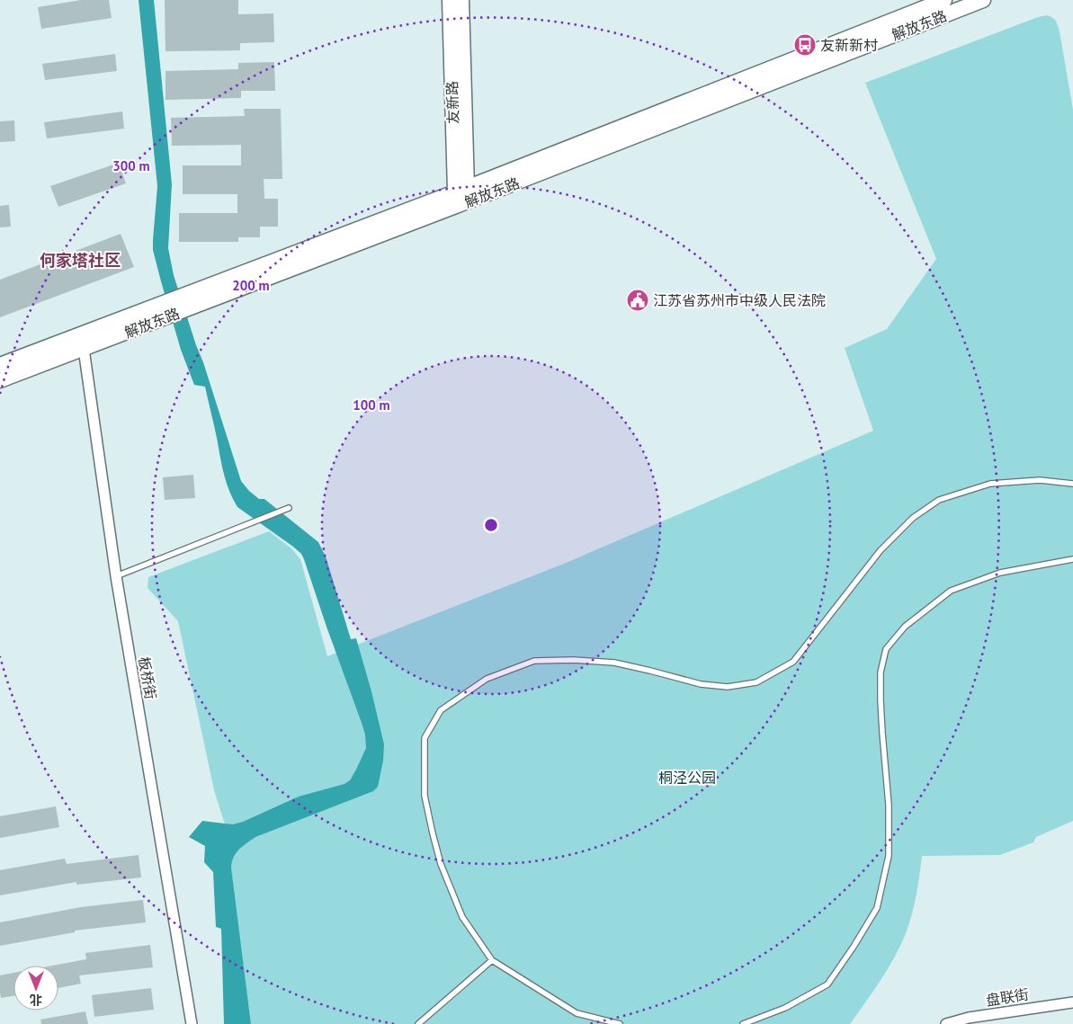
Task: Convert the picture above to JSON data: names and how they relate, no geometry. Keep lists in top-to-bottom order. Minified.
{"streets":{"main road":["解放东路","友新路"],"street":["板桥街","盘联街"]},"crossings":[["解放东路","友新路"],["解放东路","板桥街"]],"districts":["何家塔社区"],"parks":["桐泾公园"],"places":{"bus stop":["友新新村"],"public building":["江苏省苏州市中级人民法院"]},"north":"bottom","rings":["300 m","200 m","100 m"]}
